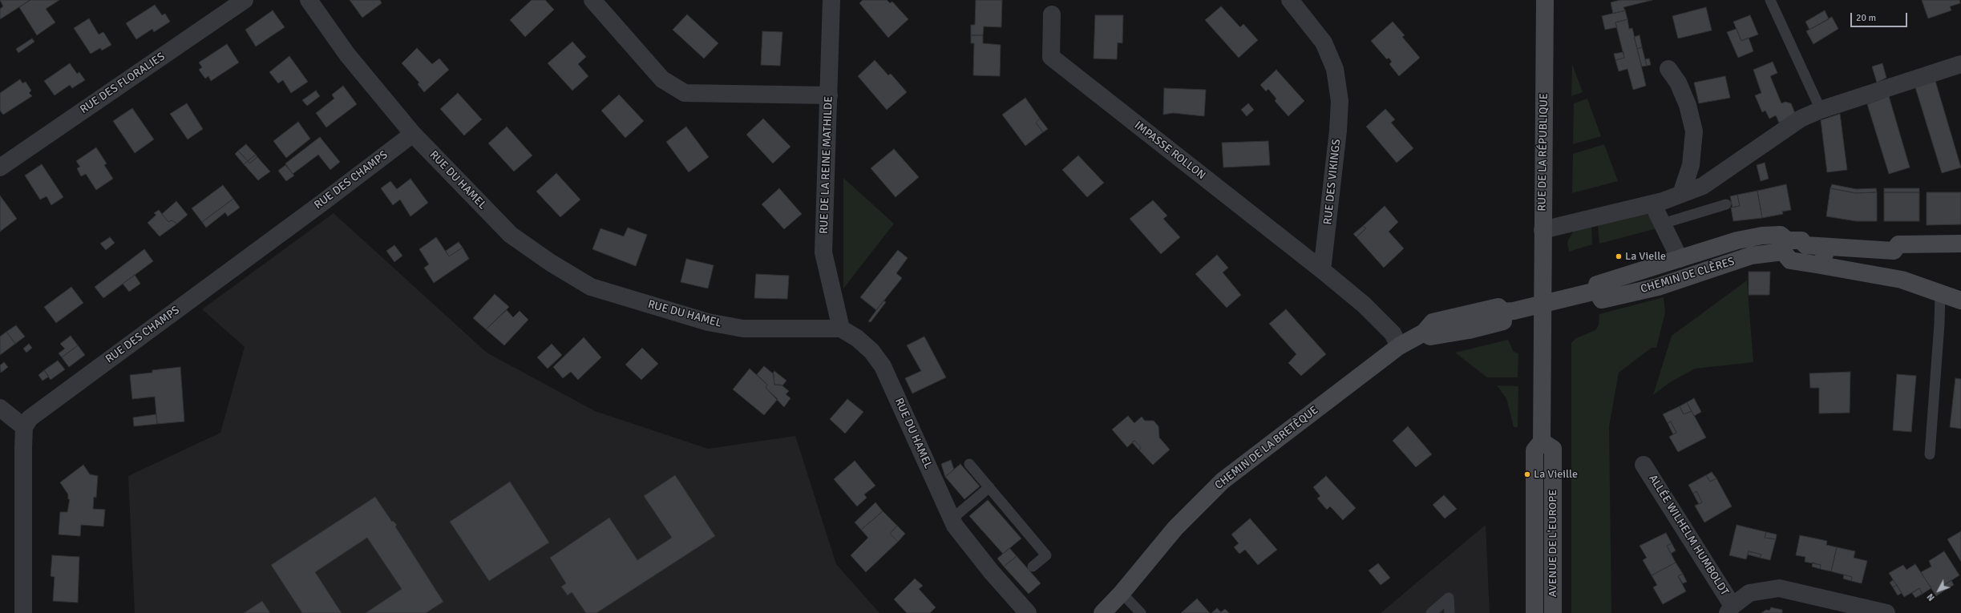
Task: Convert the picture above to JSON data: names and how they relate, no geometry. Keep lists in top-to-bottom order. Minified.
{"streets":{"street":["RUE DES FLORALIES","IMPASSE ROLLON","RUE DE LA RÉPUBLIQUE","RUE DE LA REINE MATHILDE","RUE DES CHAMPS","RUE DU HAMEL","RUE DES VIKINGS","CHEMIN DE CLÈRES","CHEMIN DE LA BRETÈQUE","ALLÉE WILHELM HUMBOLDT","AVENUE DE L'EUROPE"]},"crossings":[["IMPASSE ROLLON","RUE DES VIKINGS"],["RUE DE LA RÉPUBLIQUE","CHEMIN DE CLÈRES"],["RUE DE LA RÉPUBLIQUE","CHEMIN DE LA BRETÈQUE"],["RUE DE LA RÉPUBLIQUE","AVENUE DE L'EUROPE"],["RUE DE LA REINE MATHILDE","RUE DU HAMEL"],["RUE DES CHAMPS","RUE DU HAMEL"],["CHEMIN DE CLÈRES","CHEMIN DE LA BRETÈQUE"],["CHEMIN DE CLÈRES","AVENUE DE L'EUROPE"],["CHEMIN DE LA BRETÈQUE","AVENUE DE L'EUROPE"]],"places":["La Vielle","La Vieille"],"scale_bar":"20 m","north":"bottom left"}
